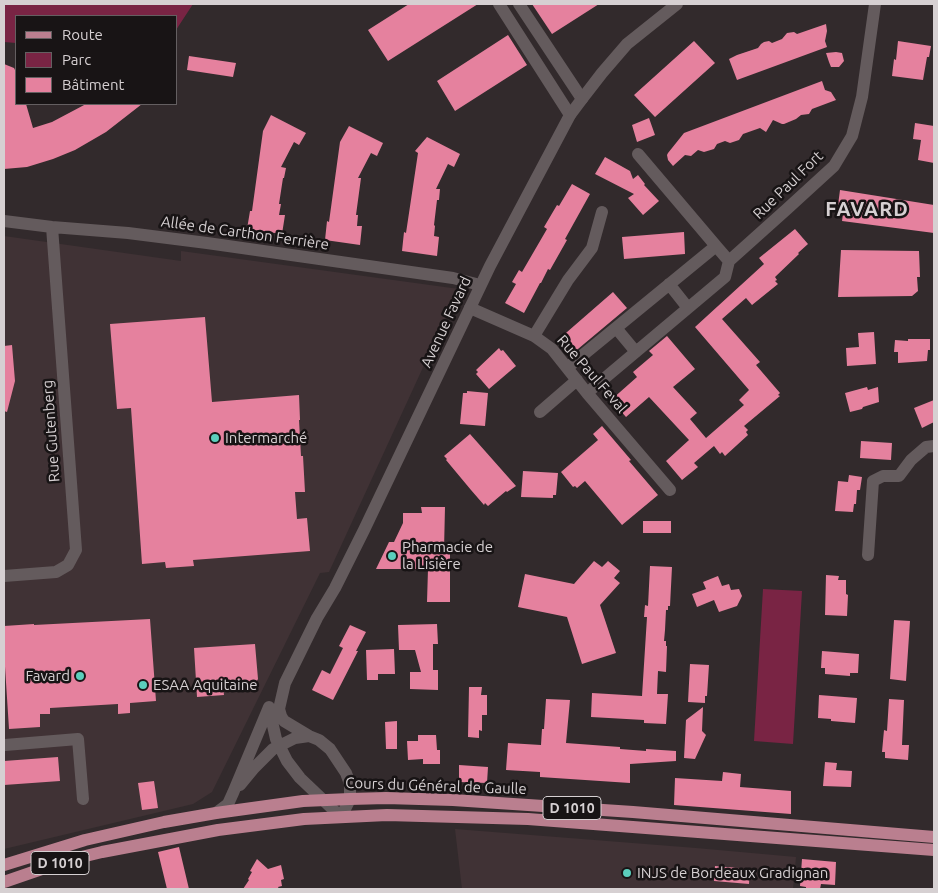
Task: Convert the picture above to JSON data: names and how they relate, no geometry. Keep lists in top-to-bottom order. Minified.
{"streets":{"main road":["Cours du Général de Gaulle","D 1010"],"street":["Rue Paul Fort","Allée de Carthon Ferrière","Avenue Favard","Rue Paul Feval","Rue Gutenberg"]},"crossings":[["Rue Paul Fort","Rue Paul Feval"],["Allée de Carthon Ferrière","Avenue Favard"],["Allée de Carthon Ferrière","Rue Gutenberg"],["Avenue Favard","Rue Paul Feval"],["Avenue Favard","Cours du Général de Gaulle"]],"districts":["FAVARD"],"places":["Intermarché","Pharmacie de la Lisière","Favard","ESAA Aquitaine","INJS de Bordeaux Gradignan"],"legend":["Route","Parc","Bâtiment"]}
